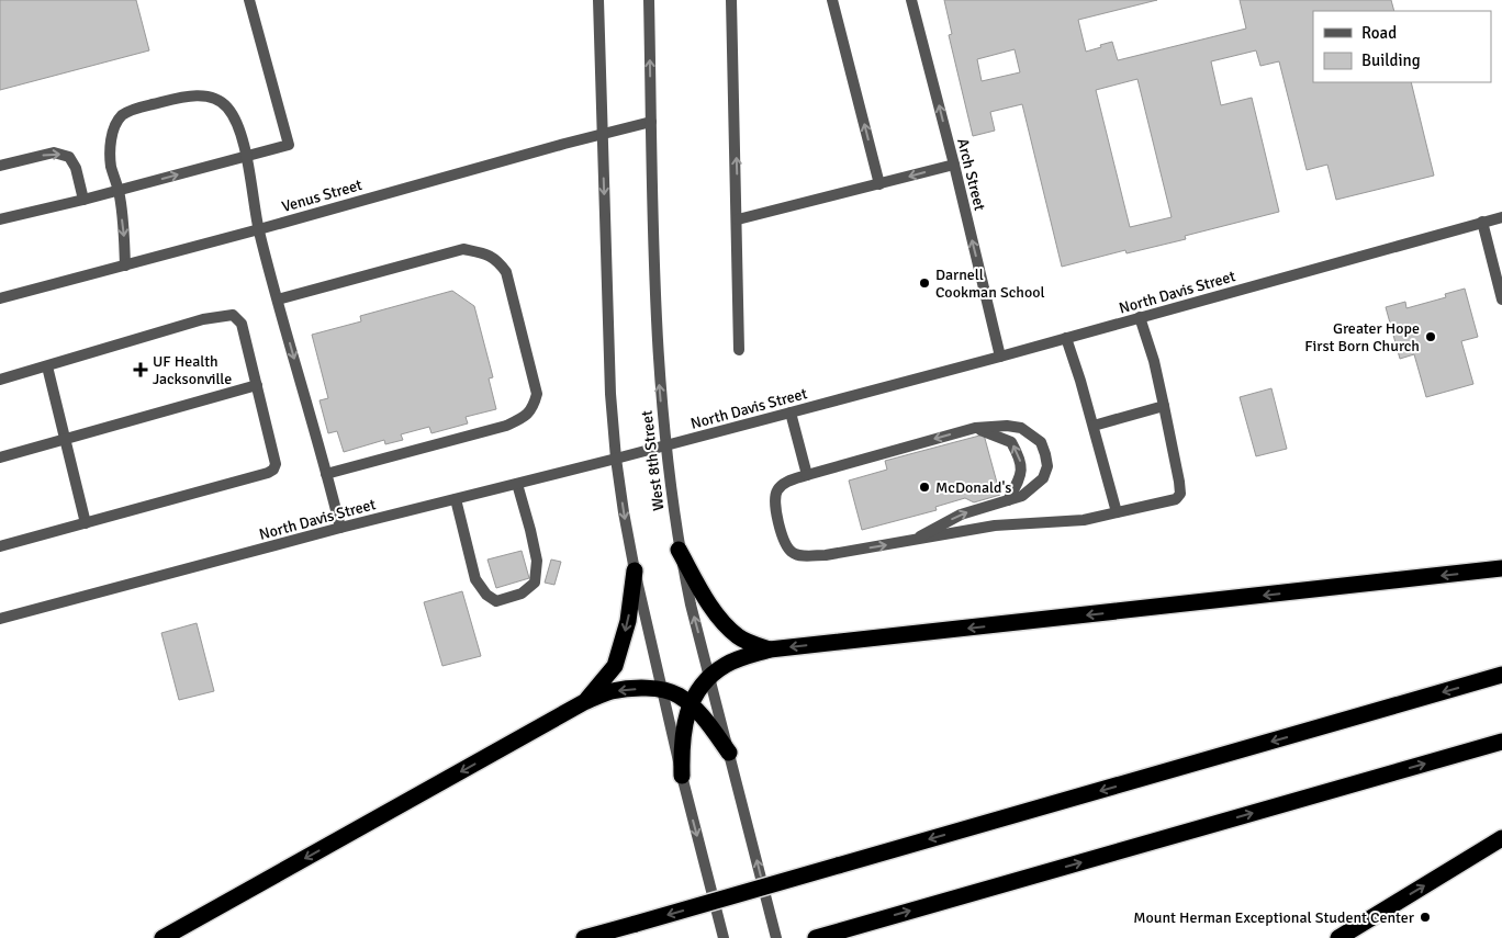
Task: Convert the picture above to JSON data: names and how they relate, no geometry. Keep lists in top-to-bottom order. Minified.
{"streets":{"street":["Arch Street","Venus Street","North Davis Street","West 8th Street"]},"crossings":[["Arch Street","North Davis Street"],["Venus Street","West 8th Street"],["North Davis Street","West 8th Street"]],"places":{"other":["Darnell Cookman School","Greater Hope First Born Church","McDonald's","Mount Herman Exceptional Student Center"],"health":["UF Health Jacksonville"]},"legend":["Road","Building"]}
